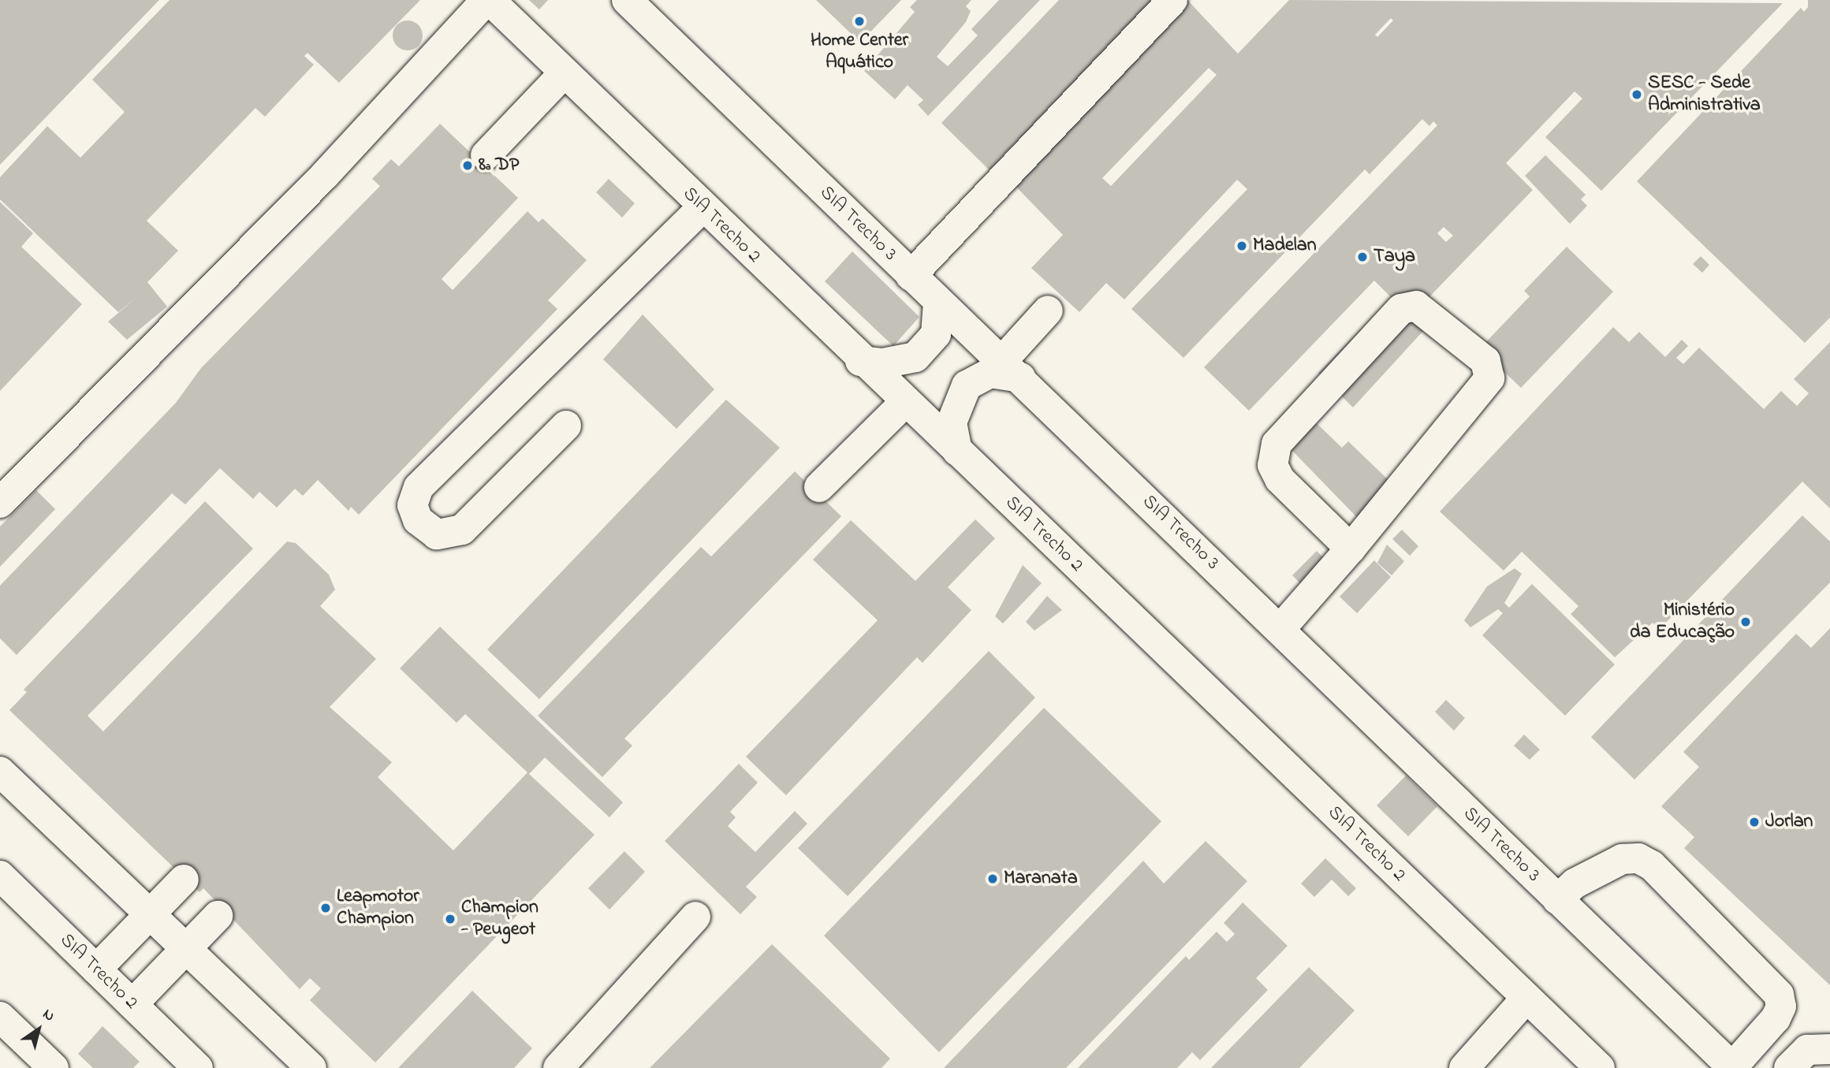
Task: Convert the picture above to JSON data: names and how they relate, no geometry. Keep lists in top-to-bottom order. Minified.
{"streets":{"main road":["SIA Trecho 3","SIA Trecho 2"]},"places":["Home Center Aquático","SESC - Sede Administrativa","8ª DP","Madelan","Taya","Ministério da Educação","Jorlan","Maranata","Leapmotor Champion","Champion - Peugeot"],"north":"top right"}
